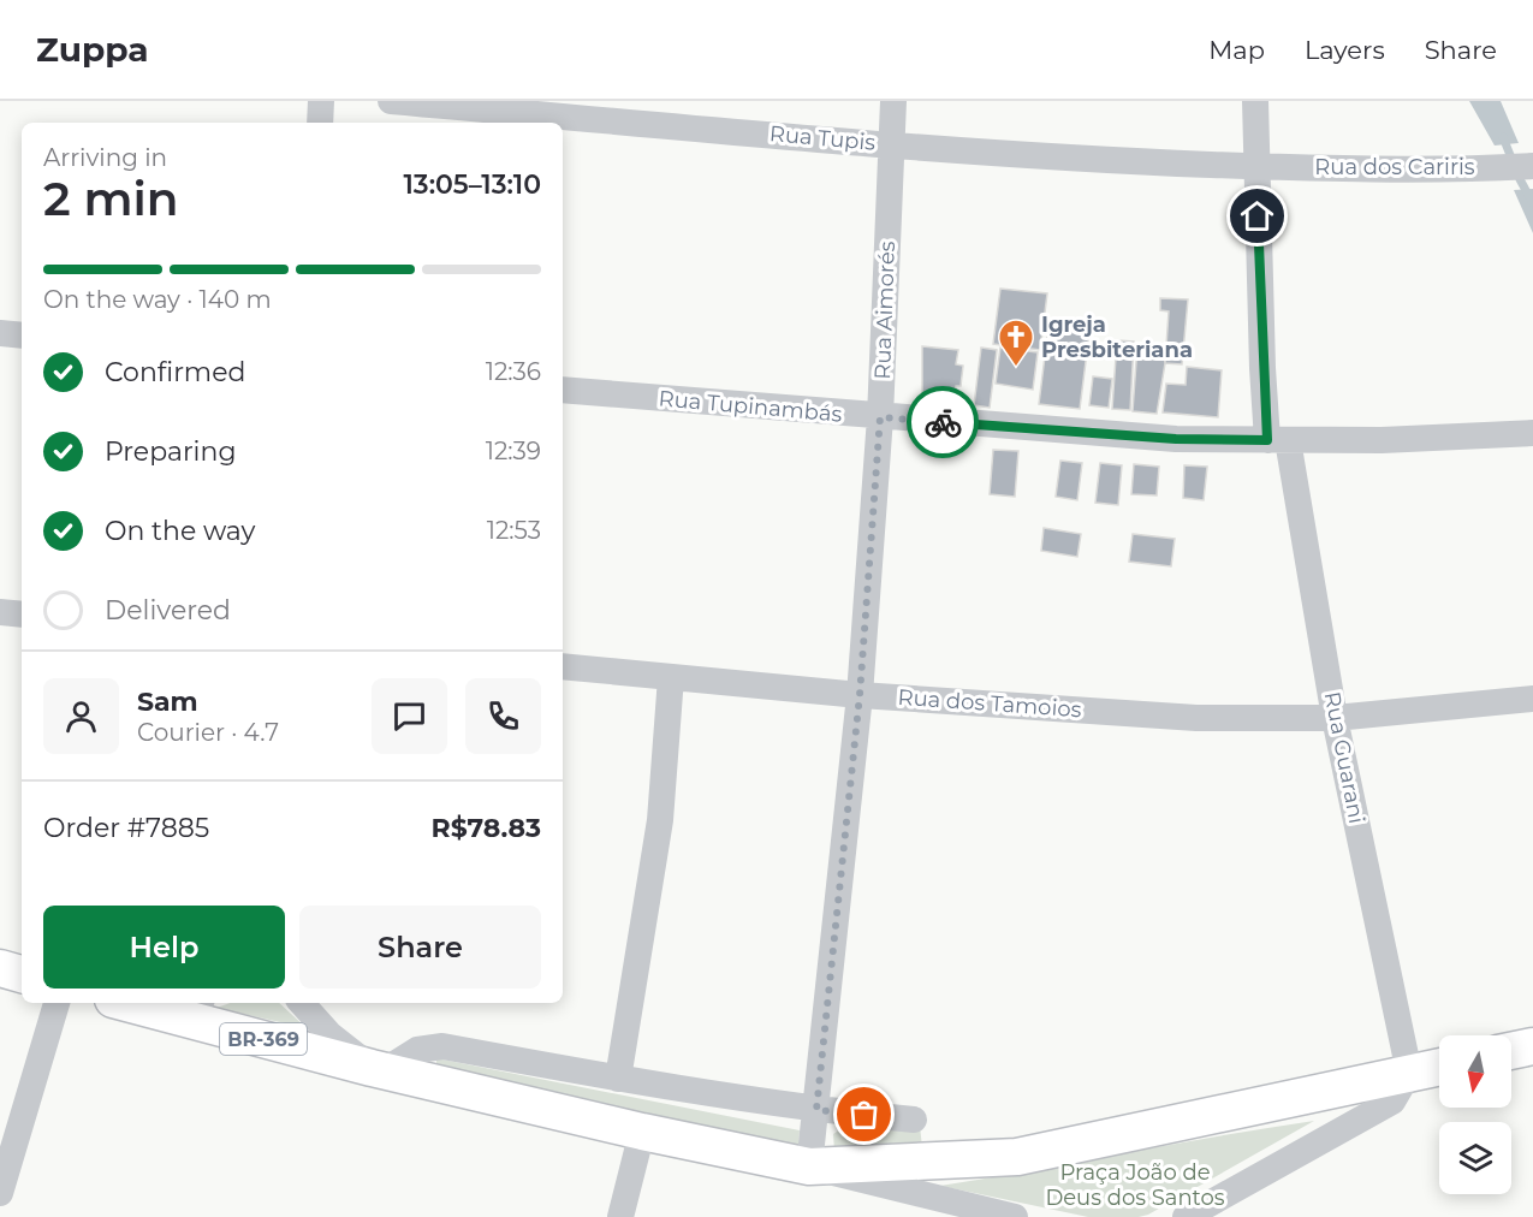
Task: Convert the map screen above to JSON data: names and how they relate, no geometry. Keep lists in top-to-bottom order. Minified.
{"streets":{"main road":["BR-369"],"street":["Rua Tupis","Rua dos Cariris","Rua Aimorés","Rua Tupinambás","Rua dos Tamoios","Rua Guarani"]},"crossings":[["Rua Tupis","Rua dos Cariris"],["Rua Tupis","Rua Aimorés"],["Rua Tupis","Rua Guarani"],["Rua dos Cariris","Rua Guarani"],["Rua Aimorés","Rua Tupinambás"],["Rua Aimorés","Rua dos Tamoios"],["Rua Aimorés","BR-369"],["Rua Tupinambás","Rua Guarani"],["Rua dos Tamoios","Rua Guarani"],["Rua Guarani","BR-369"]],"parks":["Praça João de Deus dos Santos"],"places":{"church":["Igreja Presbiteriana"]},"north":"bottom","page":{"header":"Zuppa","nav":["Map","Layers","Share"],"heading":["2 min","Arriving in","13:05–13:10"],"panel":["Sam","Courier · 4.7","Order #7885","R$78.83"],"bar":"On the way · 140 m","list":[["Confirmed","12:36"],["Preparing","12:39"],["On the way","12:53"],"Delivered"],"buttons":["Help","Share"]}}
